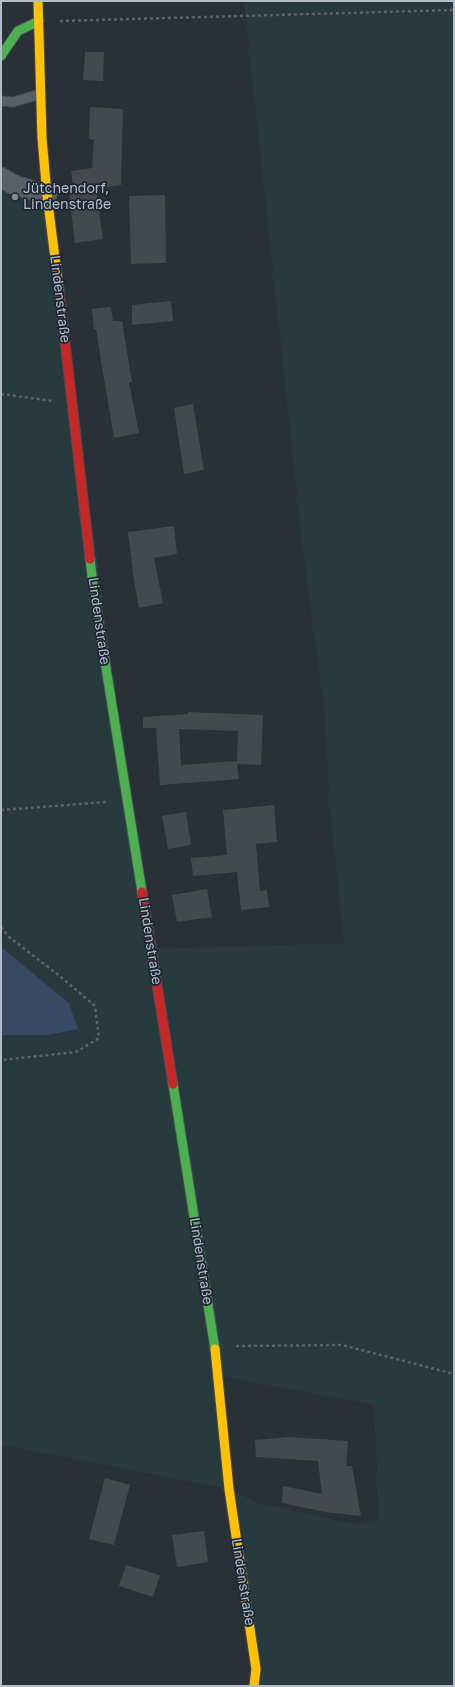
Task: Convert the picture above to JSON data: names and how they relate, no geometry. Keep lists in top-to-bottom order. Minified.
{"streets":{"main road":["Lindenstraße"]},"places":["Jütchendorf, Lindenstraße"]}
